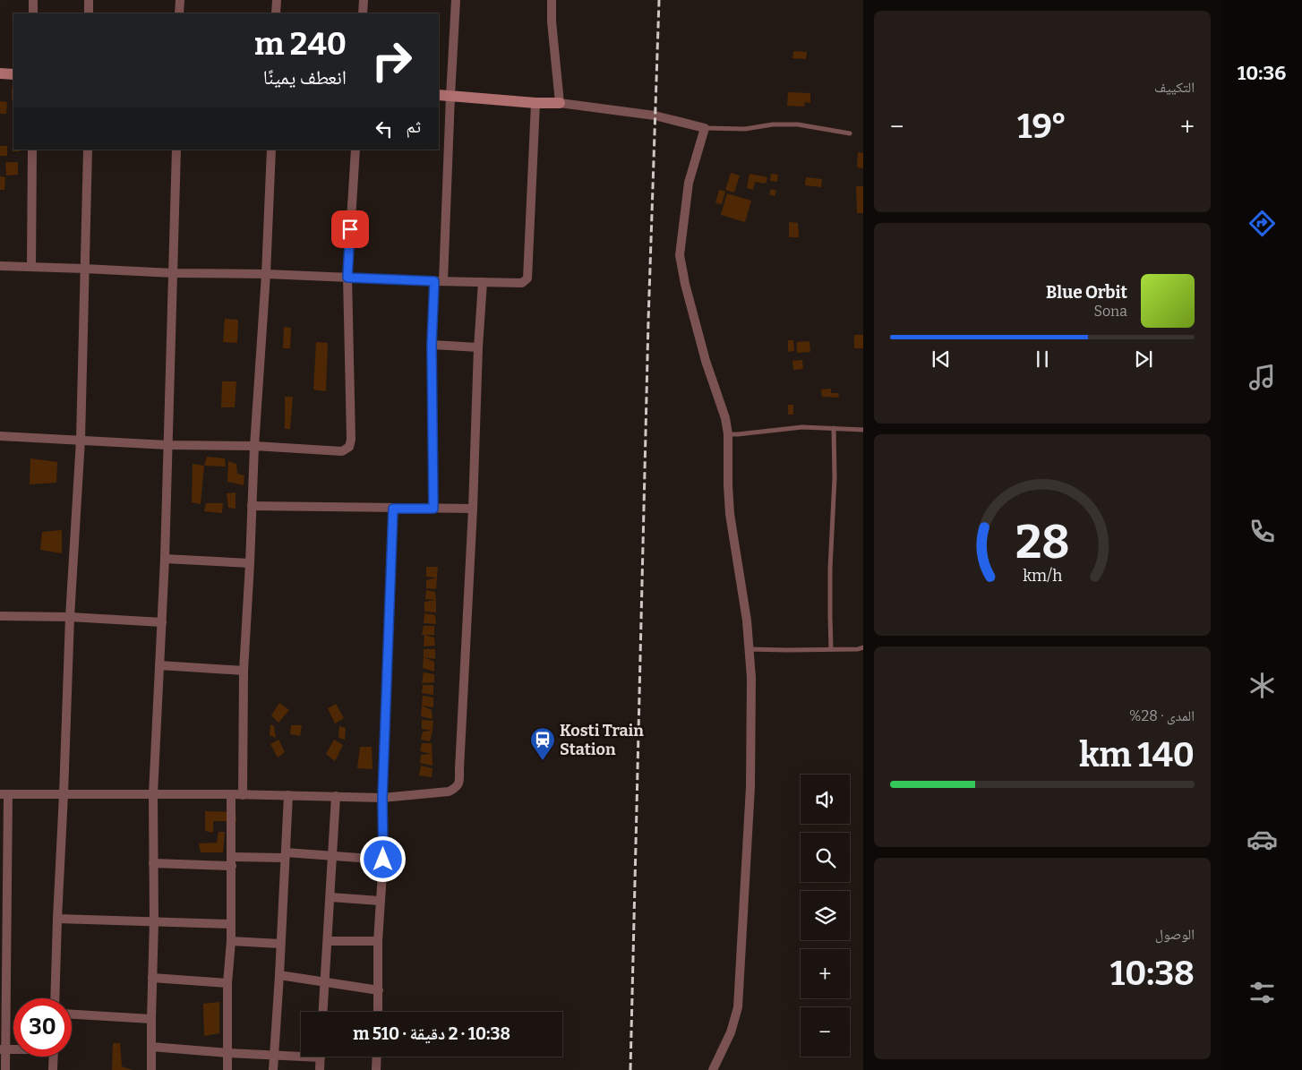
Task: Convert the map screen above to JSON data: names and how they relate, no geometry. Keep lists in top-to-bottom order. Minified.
{"places":{"station":["Kosti Train Station"]},"page":{"tabs":"10:36","tile":["التكييف",["المدى · 28%","140 km"],["الوصول","10:38"]],"turn":["240 m","انعطف يمينًا"],"then":"ثم","heat":["−","19°","+"],"song":["Blue Orbit","Sona"],"map_buttons":["+","−"],"limit":"30","trip":"10:38 · 2 دقيقة · 510 m","gauge":["28","km/h"]}}
